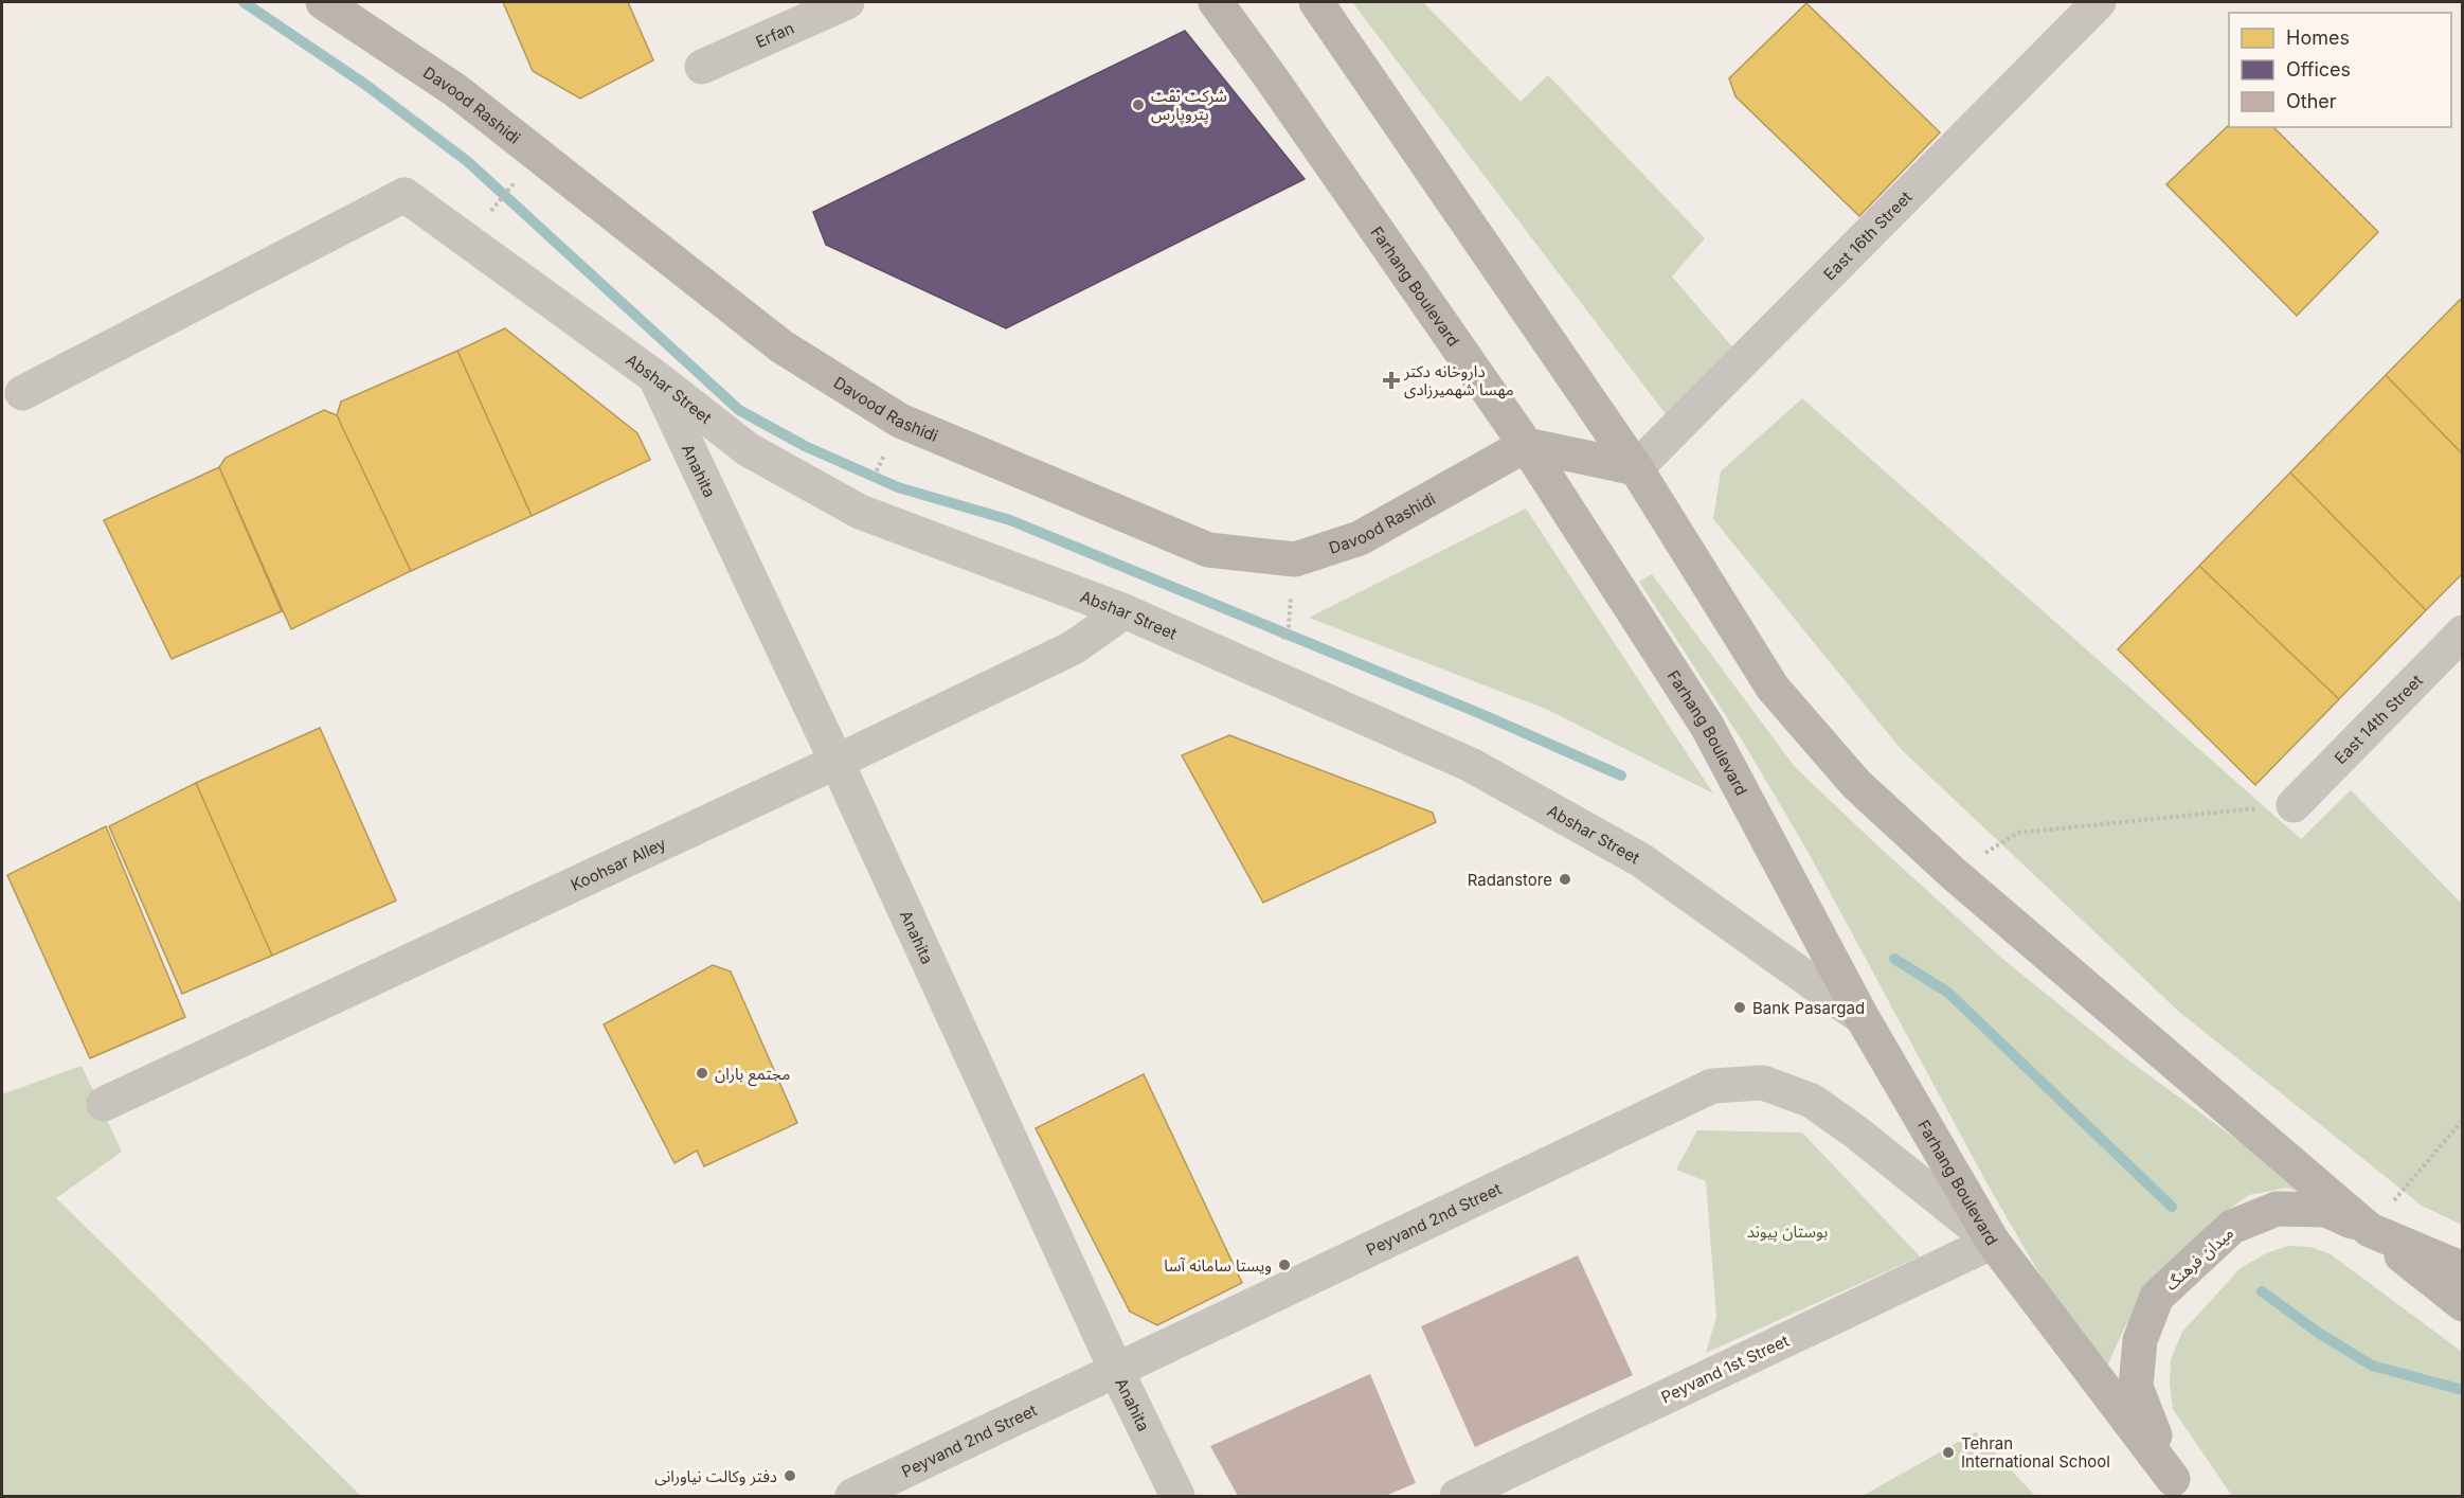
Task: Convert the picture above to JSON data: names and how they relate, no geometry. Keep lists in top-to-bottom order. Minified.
{"streets":{"main road":["Davood Rashidi","Farhang Boulevard","میدان فرهنگ"],"street":["Erfan","East 16th Street","Abshar Street","Anahita","East 14th Street","Koohsar Alley","Peyvand 2nd Street","Peyvand 1st Street"]},"crossings":[["Davood Rashidi","Farhang Boulevard"],["Farhang Boulevard","Abshar Street"],["Farhang Boulevard","Peyvand 2nd Street"],["Farhang Boulevard","میدان فرهنگ"],["Farhang Boulevard","Peyvand 1st Street"],["Abshar Street","Anahita"],["Abshar Street","Koohsar Alley"],["Anahita","Koohsar Alley"],["Anahita","Peyvand 2nd Street"],["Peyvand 2nd Street","Peyvand 1st Street"]],"parks":["بوستان پیوند"],"places":{"other":["شرکت نفت پتروپارس","Radanstore","Bank Pasargad","مجتمع باران","ویستا سامانه آسا","Tehran International School","دفتر وکالت نیاورانی"],"health":["داروخانه دکتر مهسا شهمیرزادی"]},"legend":["Homes","Offices","Other"]}
